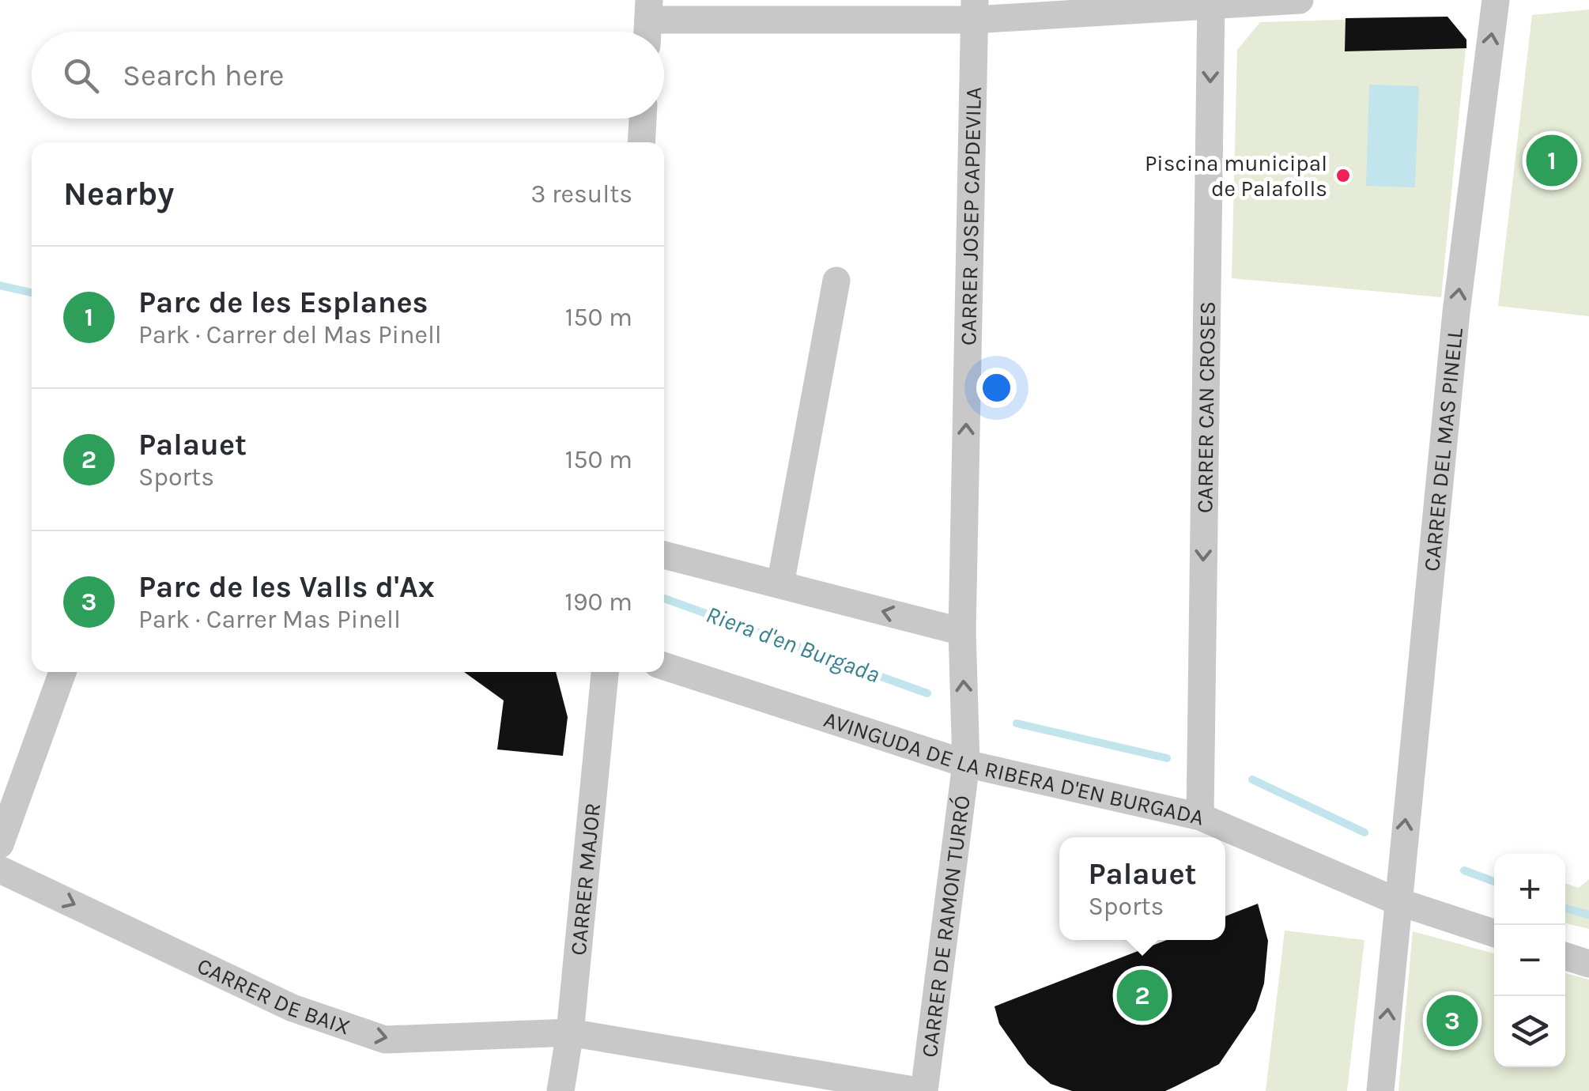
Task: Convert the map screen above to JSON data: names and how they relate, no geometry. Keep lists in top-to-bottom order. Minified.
{"streets":{"street":["CARRER JOSEP CAPDEVILA","CARRER CAN CROSES","CARRER DEL MAS PINELL","AVINGUDA DE LA RIBERA D'EN BURGADA","CARRER MAJOR","CARRER DE RAMON TURRÓ","CARRER DE BAIX"]},"crossings":[["CARRER JOSEP CAPDEVILA","AVINGUDA DE LA RIBERA D'EN BURGADA"],["CARRER JOSEP CAPDEVILA","CARRER DE RAMON TURRÓ"],["CARRER CAN CROSES","AVINGUDA DE LA RIBERA D'EN BURGADA"],["CARRER DEL MAS PINELL","AVINGUDA DE LA RIBERA D'EN BURGADA"],["AVINGUDA DE LA RIBERA D'EN BURGADA","CARRER DE RAMON TURRÓ"],["CARRER MAJOR","CARRER DE BAIX"]],"one_way":["CARRER CAN CROSES","CARRER DEL MAS PINELL","CARRER DE BAIX"],"water":["Riera d'en Burgada"],"places":["Piscina municipal de Palafolls"],"page":{"search":"Search here","pins":["1","2","3"],"heading":["Nearby","3 results"],"list":[{"mark":"1","name":"Parc de les Esplanes","note":"Park · Carrer del Mas Pinell","value":"150 m"},{"mark":"2","name":"Palauet","note":"Sports","value":"150 m"},{"mark":"3","name":"Parc de les Valls d'Ax","note":"Park · Carrer Mas Pinell","value":"190 m"}],"popup":["Palauet","Sports"],"map_buttons":["+","−"]}}
